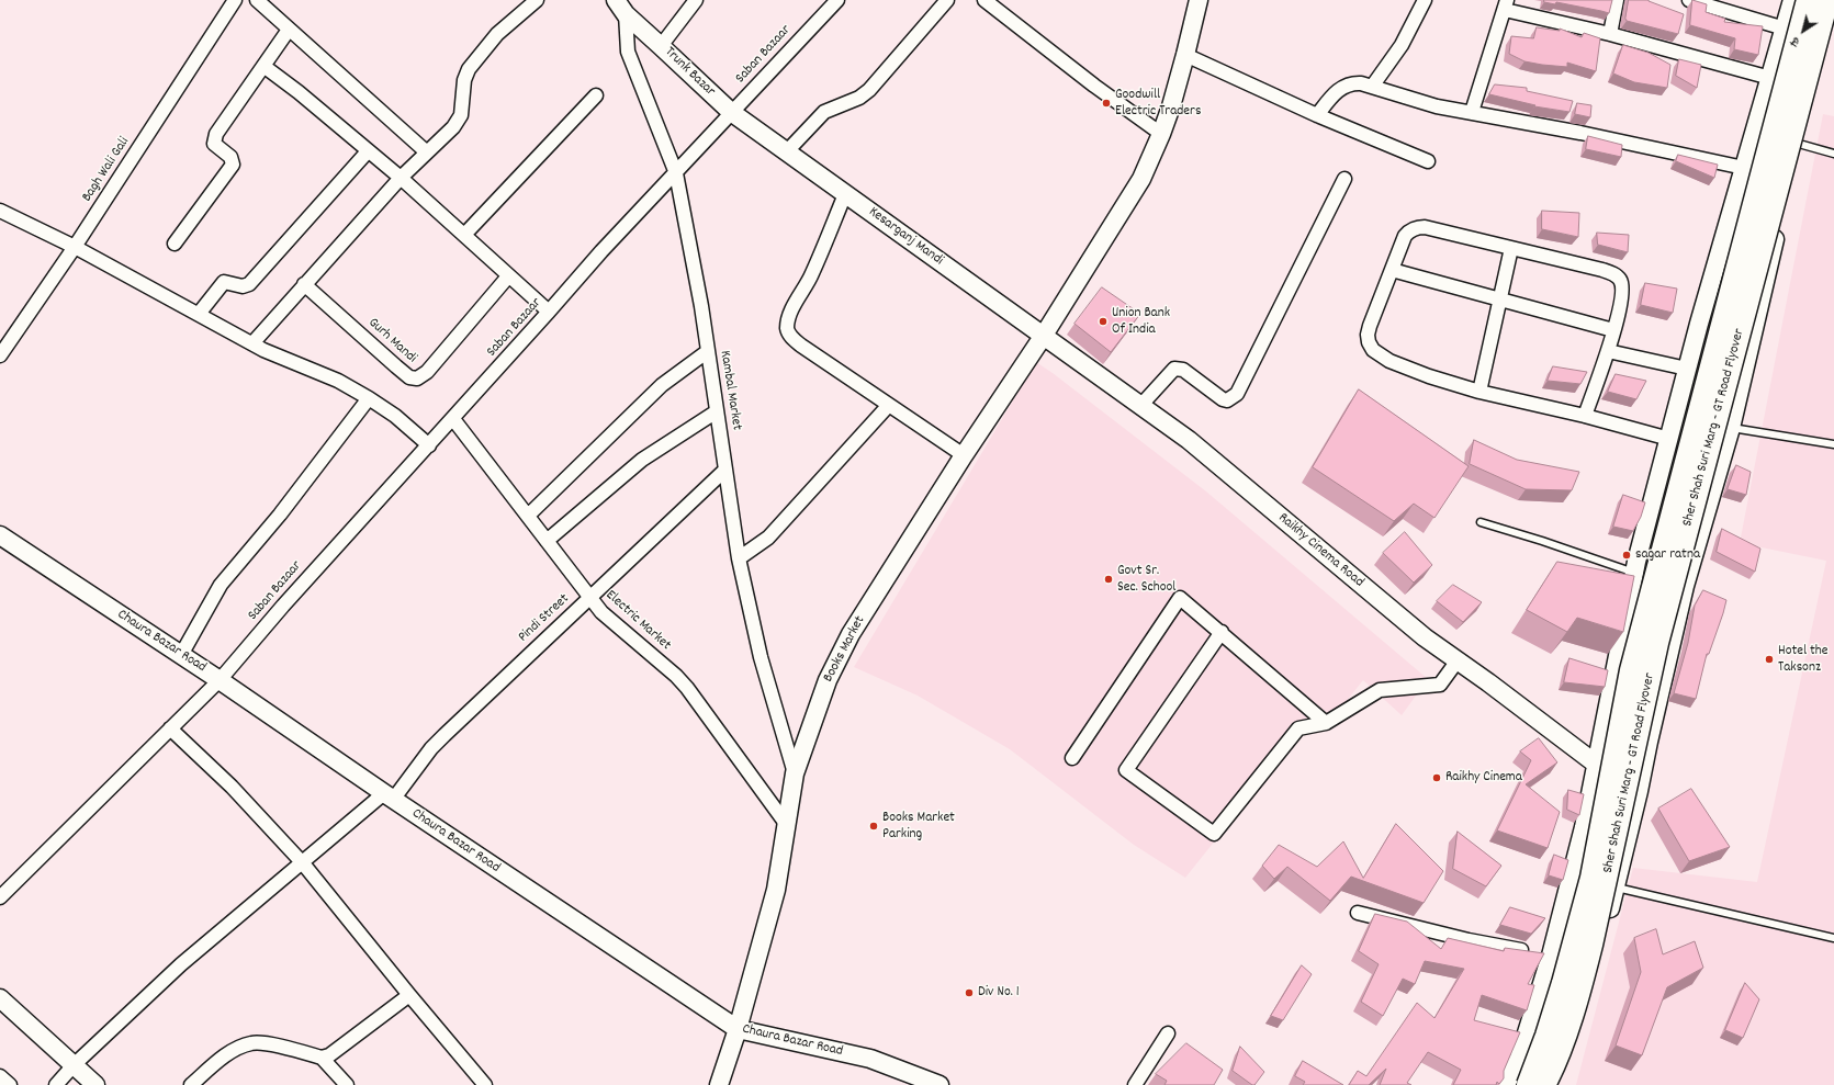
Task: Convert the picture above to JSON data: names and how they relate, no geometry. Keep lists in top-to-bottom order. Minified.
{"streets":{"main road":["Sher Shah Suri Marg - GT Road Flyover"],"street":["Saban Bazaar","Trunk Bazar","Bagh Wali Gali","Kesarganj Mandi","Gurh Mandi","Kambal Market","Raikhy Cinema Road","Pindi Street","Electric Market","Chaura Bazar Road","Books Market"]},"crossings":[["Saban Bazaar","Trunk Bazar"],["Saban Bazaar","Kambal Market"],["Saban Bazaar","Electric Market"],["Saban Bazaar","Chaura Bazar Road"],["Trunk Bazar","Kesarganj Mandi"],["Trunk Bazar","Kambal Market"],["Kesarganj Mandi","Raikhy Cinema Road"],["Kesarganj Mandi","Books Market"],["Kambal Market","Pindi Street"],["Kambal Market","Books Market"],["Raikhy Cinema Road","Books Market"],["Pindi Street","Electric Market"],["Pindi Street","Chaura Bazar Road"],["Electric Market","Books Market"],["Chaura Bazar Road","Books Market"]],"places":["Goodwill Electric Traders","Union Bank Of India","sagar ratna","Govt Sr. Sec. School","Hotel the Taksonz","Raikhy Cinema","Books Market Parking","Div No. 1"],"north":"bottom left"}
